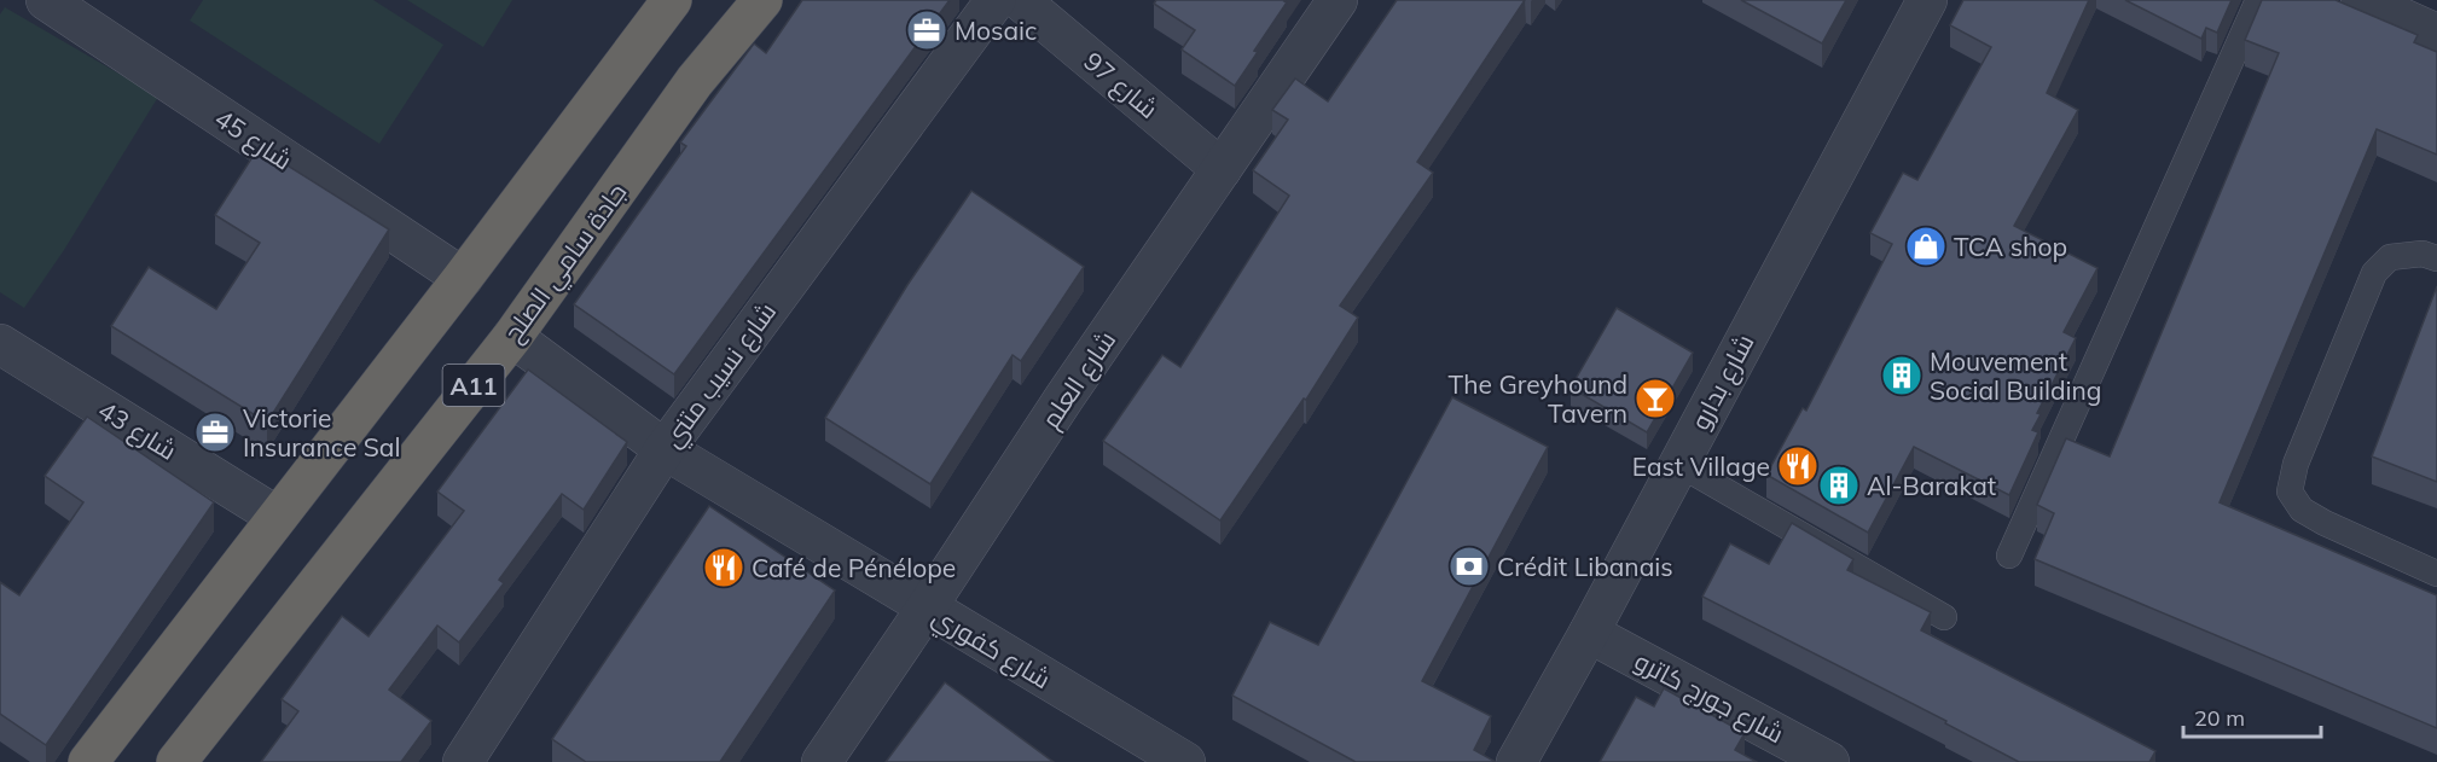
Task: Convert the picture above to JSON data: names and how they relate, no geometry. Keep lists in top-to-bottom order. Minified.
{"streets":{"highway":["جادة سامي الصلح","A11"],"street":["شارع 97","شارع 45","شارع نسيب متني","شارع العلم","شارع بدارو","شارع 43","شارع كفوري","شارع جورج كاترو"]},"crossings":[["شارع 97","شارع العلم"],["جادة سامي الصلح","شارع كفوري"],["شارع نسيب متني","شارع كفوري"],["شارع العلم","شارع كفوري"],["شارع بدارو","شارع جورج كاترو"]],"places":{"office":["Mosaic","Victorie Insurance Sal"],"shop":["TCA shop"],"building":["Mouvement Social Building","Al-Barakat"],"bar":["The Greyhound Tavern"],"restaurant":["East Village","Café de Pénélope"],"bank":["Crédit Libanais"]},"scale_bar":"20 m"}
